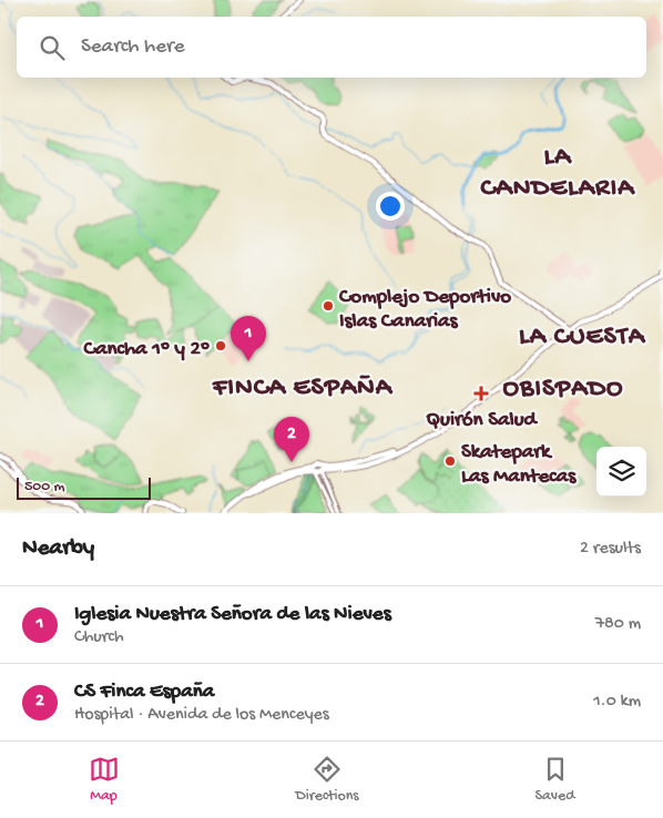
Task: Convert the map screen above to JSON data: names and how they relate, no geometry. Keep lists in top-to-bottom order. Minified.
{"districts":["LA CANDELARIA","LA CUESTA","FINCA ESPAÑA","OBISPADO"],"places":{"other":["Complejo Deportivo Islas Canarias","Cancha 1º y 2º","Skatepark Las Mantecas"],"health":["Quirón Salud"]},"scale_bar":"500 m","page":{"search":"Search here","pins":["1","2"],"scale":"500 m","heading":["Nearby","2 results"],"list":[{"mark":"1","name":"Iglesia Nuestra Señora de las Nieves","note":"Church","value":"780 m"},{"mark":"2","name":"CS Finca España","note":"Hospital · Avenida de los Menceyes","value":"1.0 km"}],"nav":["Map","Directions","Saved"]}}
